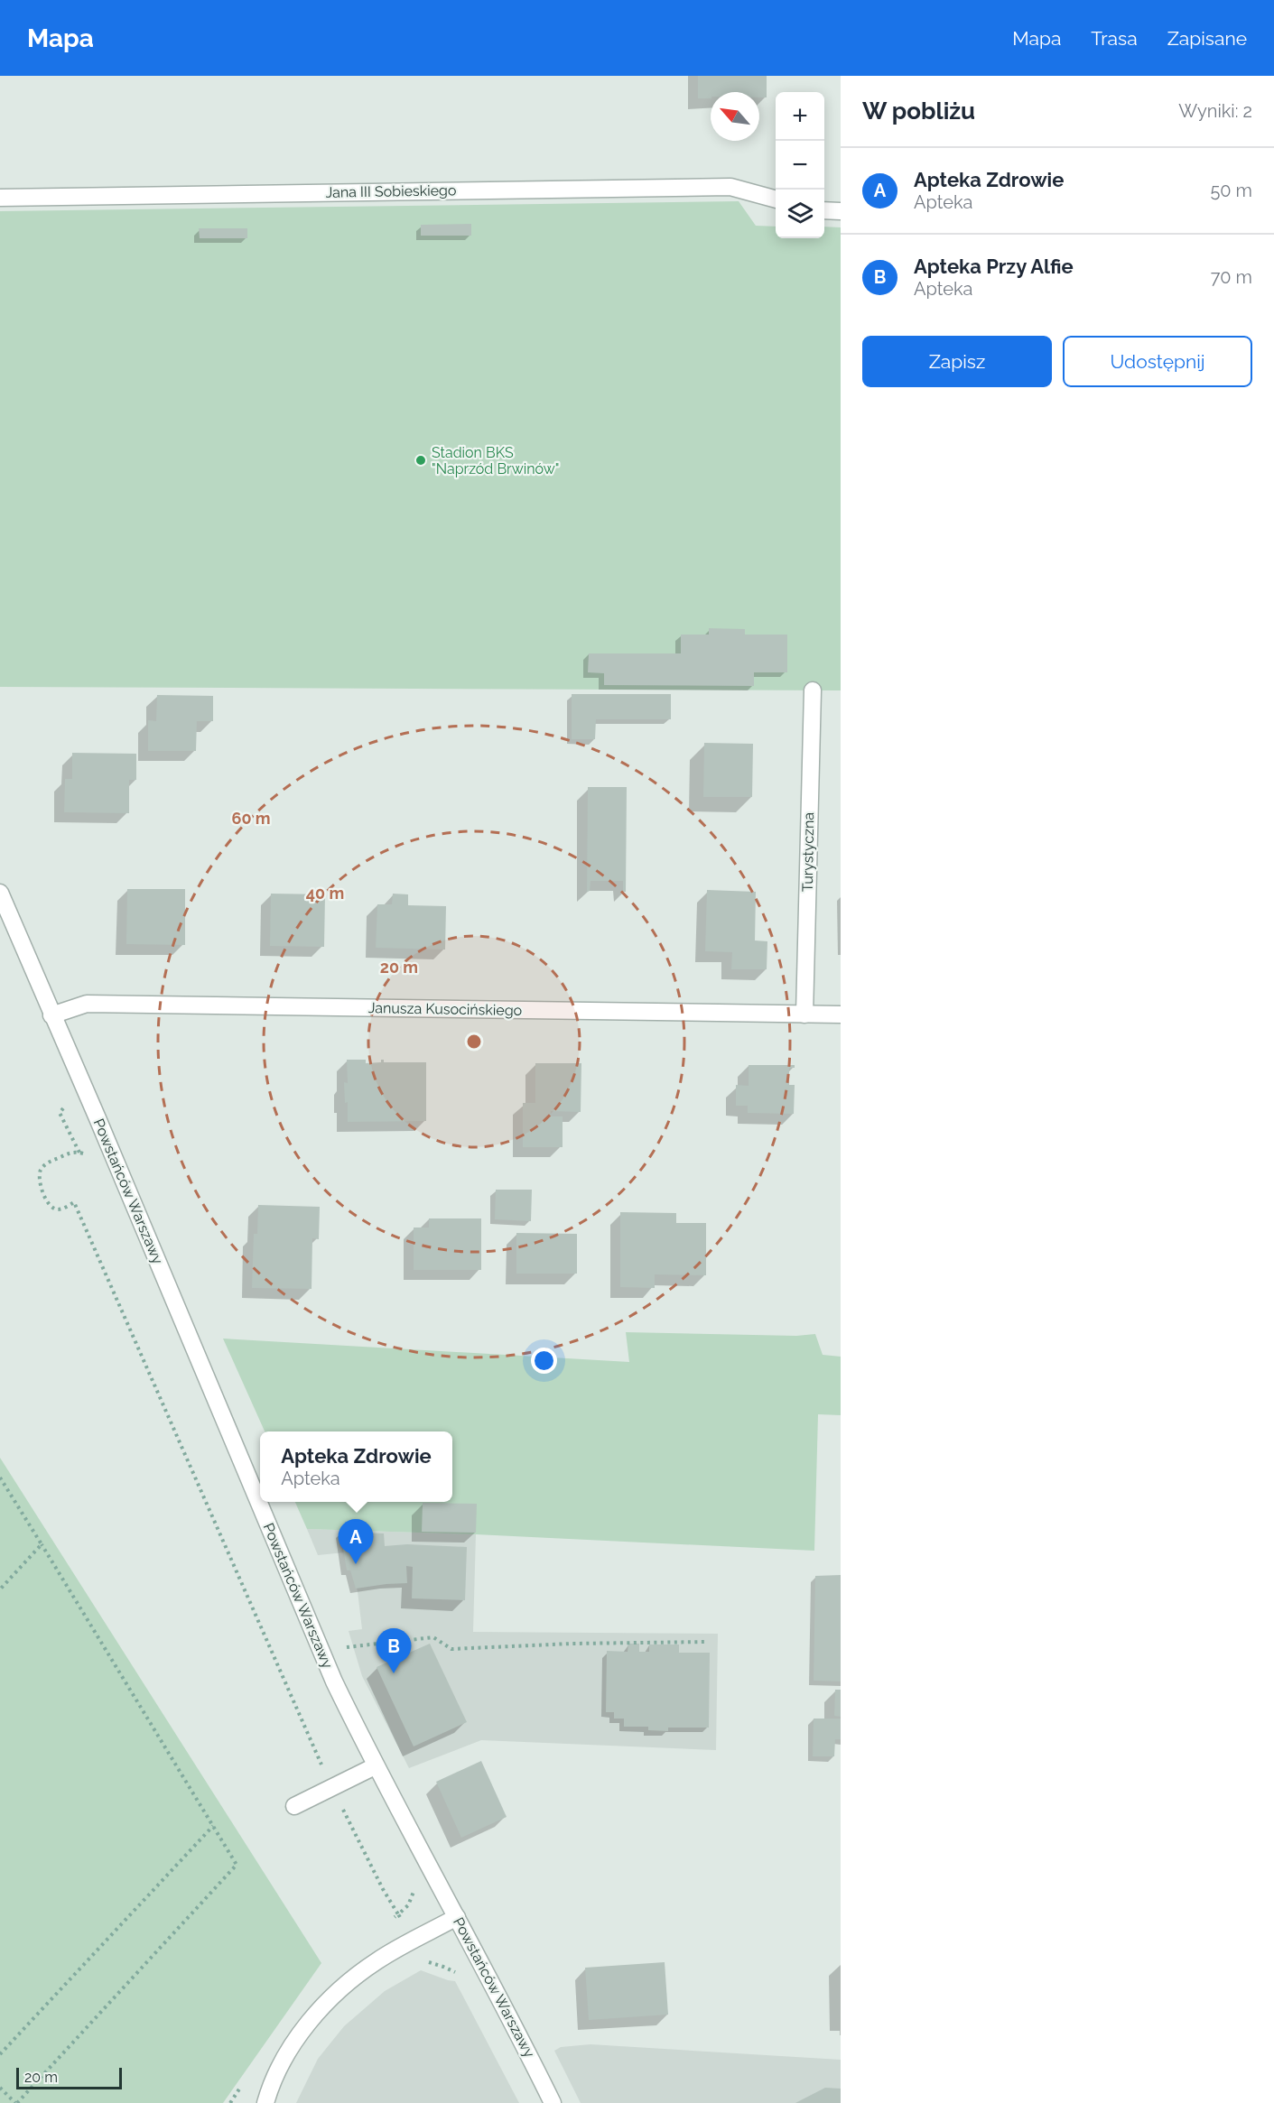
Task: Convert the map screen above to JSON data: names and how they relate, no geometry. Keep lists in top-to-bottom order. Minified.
{"streets":{"street":["Jana III Sobieskiego","Turystyczna","Janusza Kusocińskiego","Powstańców Warszawy"]},"crossings":[["Turystyczna","Janusza Kusocińskiego"],["Janusza Kusocińskiego","Powstańców Warszawy"]],"places":["Stadion BKS \"Naprzód Brwinów\""],"scale_bar":"20 m","north":"top left","page":{"header":"Mapa","nav":["Mapa","Trasa","Zapisane"],"heading":["W pobliżu","Wyniki: 2"],"map_buttons":["+","−"],"list":[{"mark":"A","name":"Apteka Zdrowie","note":"Apteka","value":"50 m"},{"mark":"B","name":"Apteka Przy Alfie","note":"Apteka","value":"70 m"}],"buttons":["Zapisz","Udostępnij"],"popup":["Apteka Zdrowie","Apteka"],"pins":["A","B"],"scale":"20 m"},"rings":["60 m","40 m","20 m"]}
